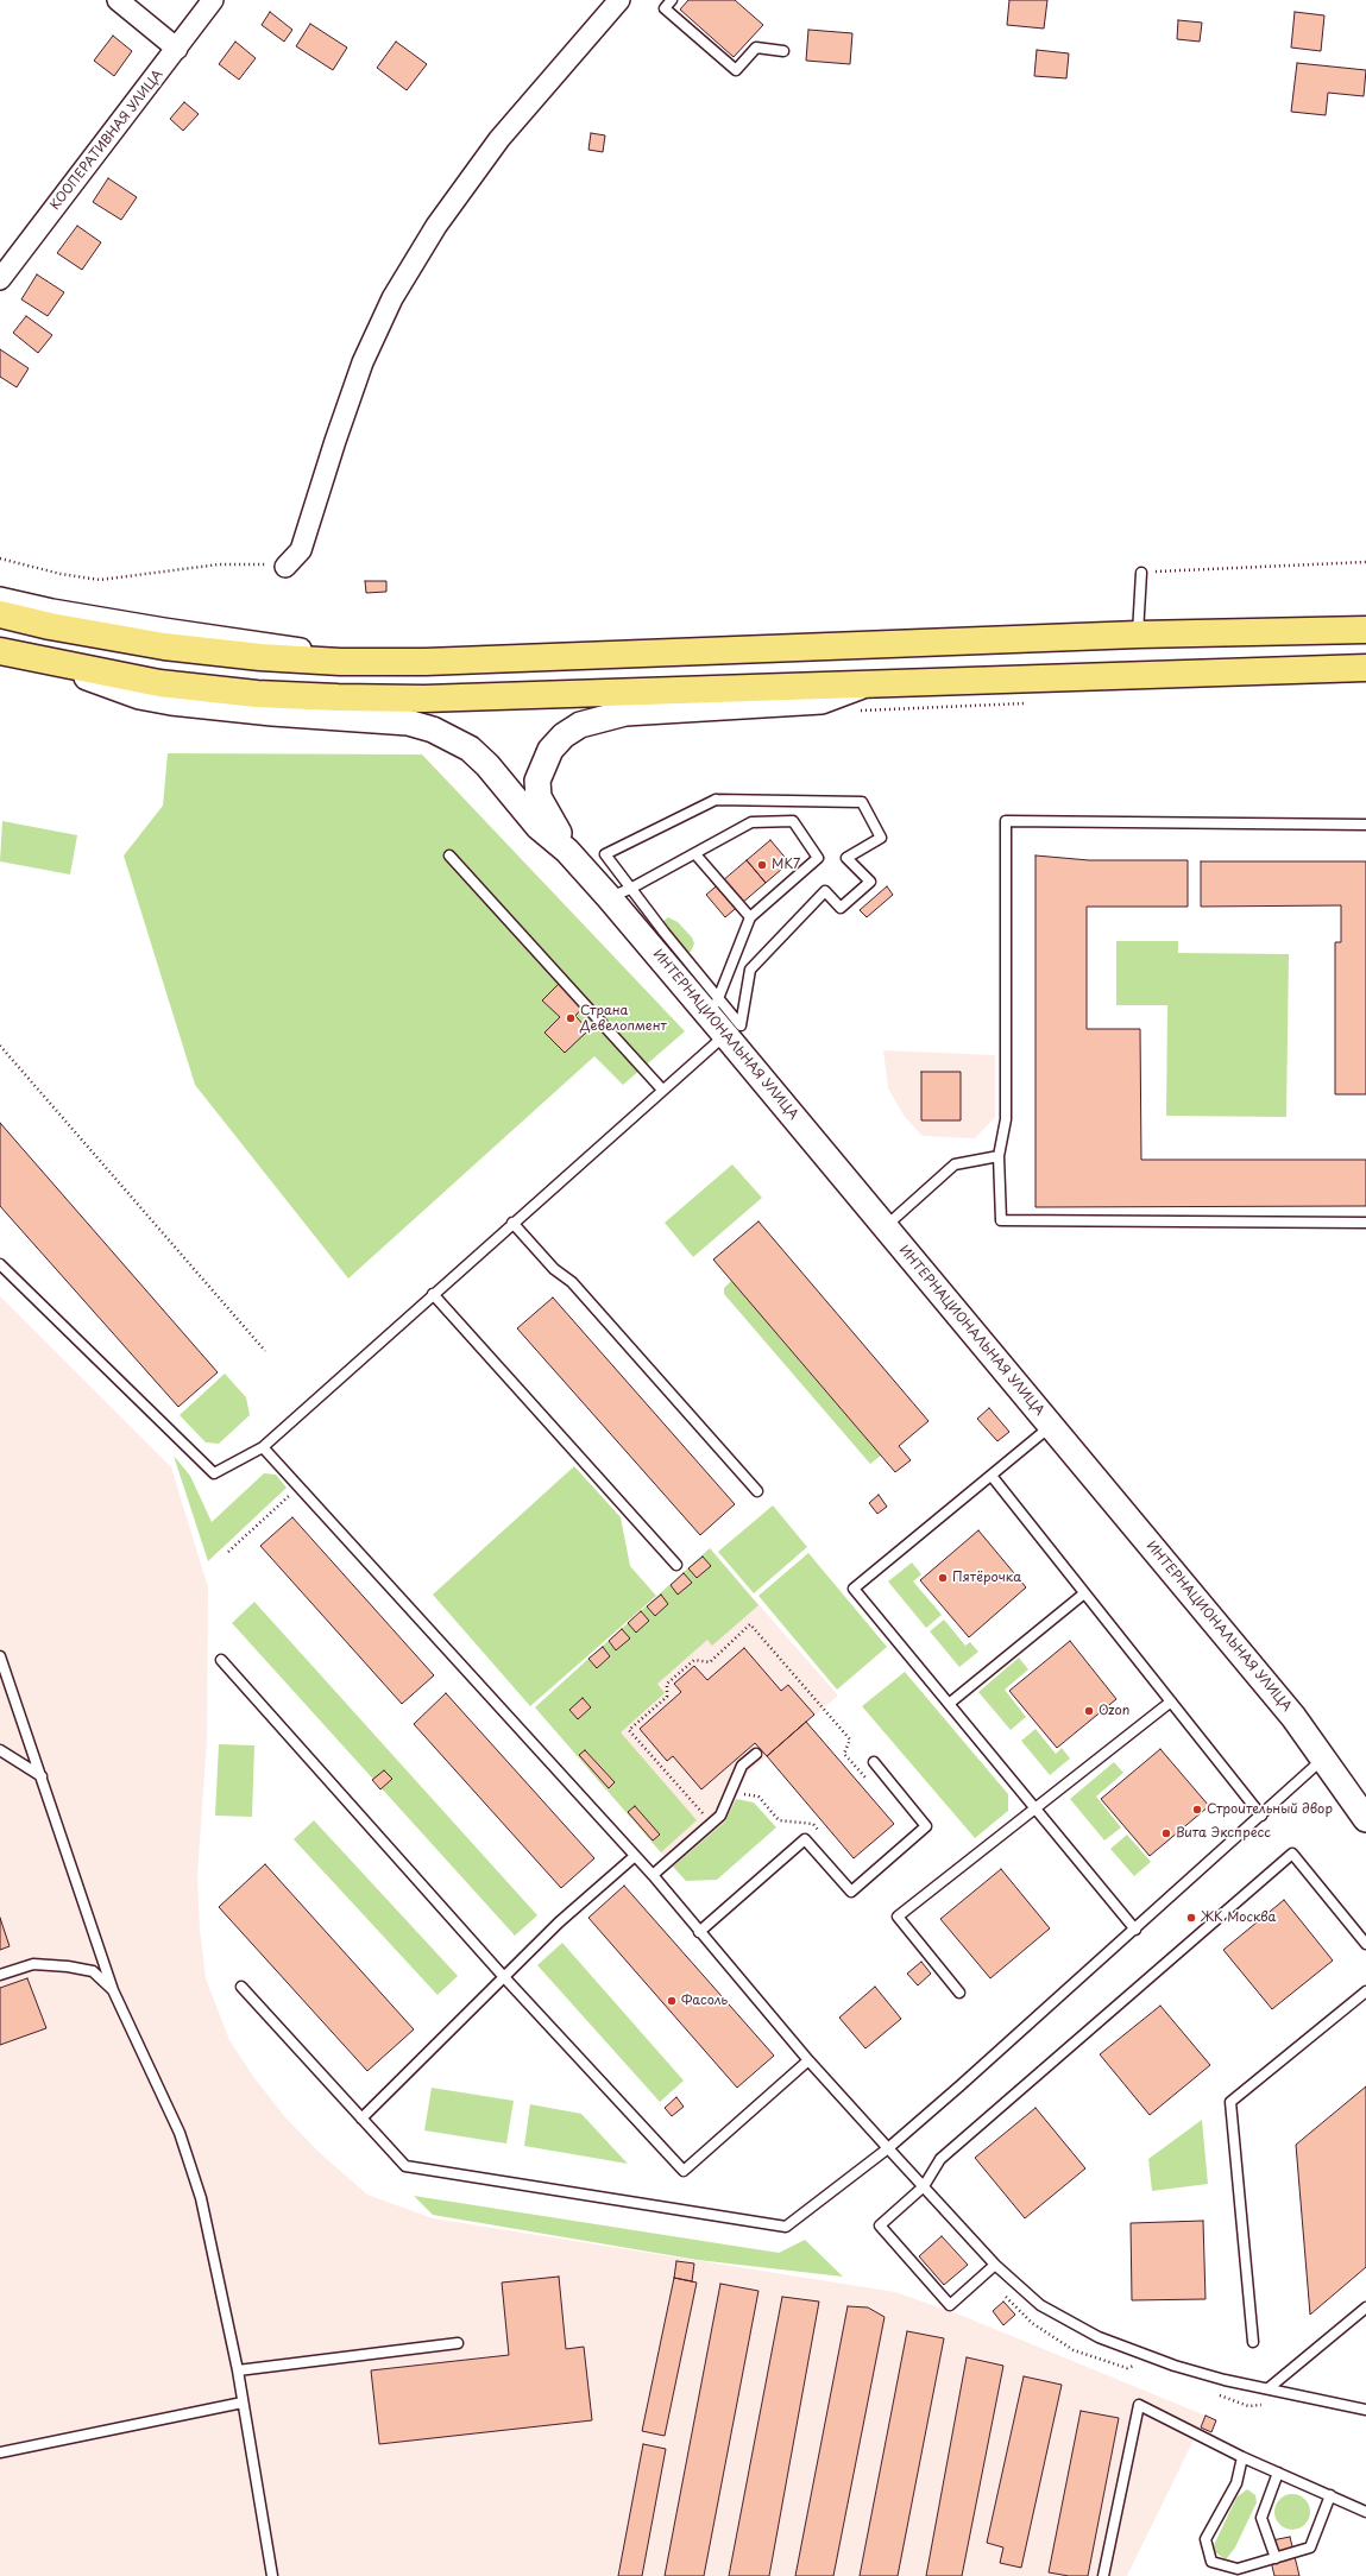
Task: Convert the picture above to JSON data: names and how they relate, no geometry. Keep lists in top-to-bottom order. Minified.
{"streets":{"street":["КООПЕРАТИВНАЯ УЛИЦА","ИНТЕРНАЦИОНАЛЬНАЯ УЛИЦА"]},"places":["МК7","Страна Девелопмент","Пятёрочка","Ozon","Строительный двор","Вита Экспресс","ЖК Москва","Фасоль"]}
